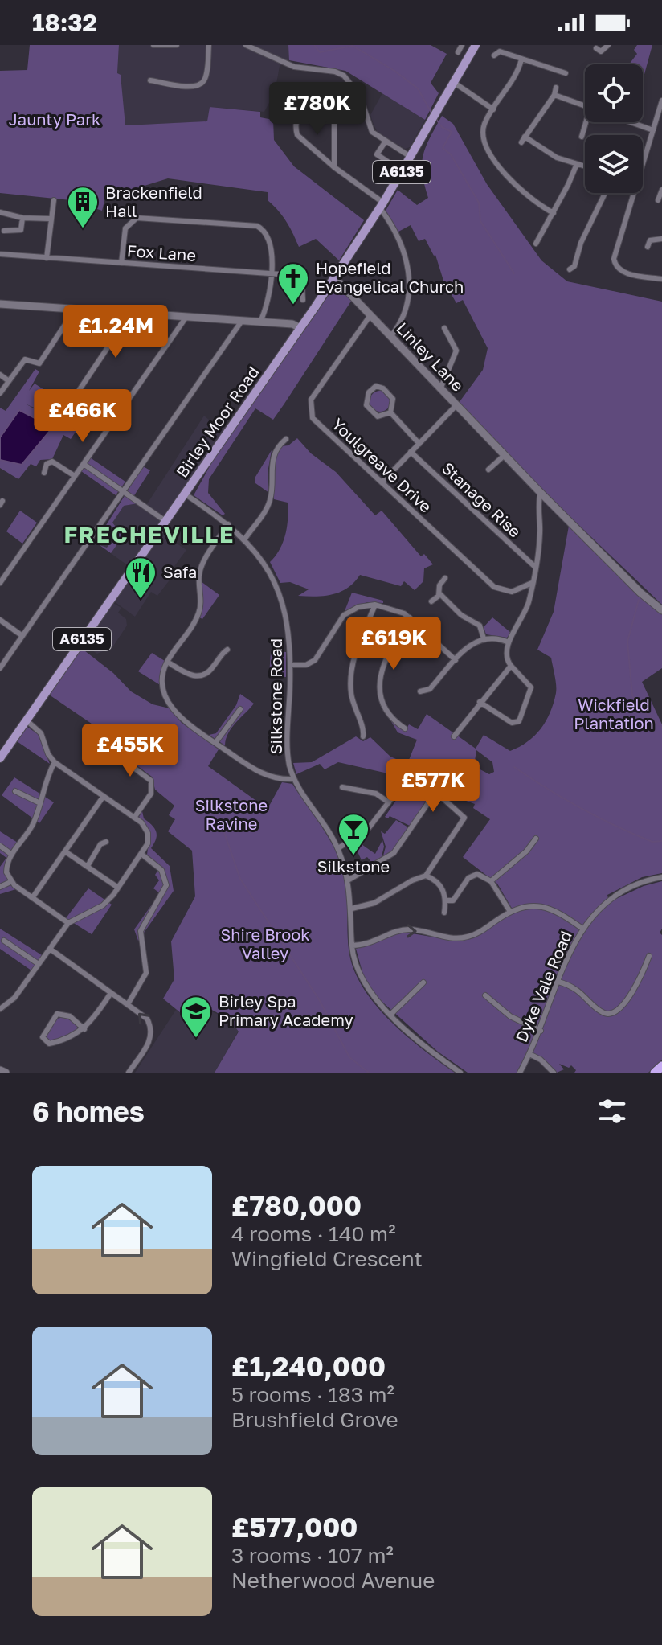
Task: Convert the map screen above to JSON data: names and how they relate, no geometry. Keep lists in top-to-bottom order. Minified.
{"streets":{"main road":["A6135","Birley Moor Road"],"street":["Fox Lane","Linley Lane","Youlgreave Drive","Stanage Rise","Silkstone Road","Dyke Vale Road"]},"crossings":[["A6135","Birley Moor Road"],["Linley Lane","Birley Moor Road"],["Linley Lane","Youlgreave Drive"],["Birley Moor Road","Silkstone Road"]],"districts":["FRECHEVILLE"],"parks":["Jaunty Park","Wickfield Plantation","Silkstone Ravine","Shire Brook Valley"],"places":{"building":["Brackenfield Hall"],"church":["Hopefield Evangelical Church"],"restaurant":["Safa"],"bar":["Silkstone"],"school or university":["Birley Spa Primary Academy"]},"page":{"status":"18:32","price":["£780K","£1.24M","£466K","£619K","£455K","£577K"],"heading":"6 homes","list":[{"name":"£780,000","note":"4 rooms · 140 m² · Wingfield Crescent"},{"name":"£1,240,000","note":"5 rooms · 183 m² · Brushfield Grove"},{"name":"£577,000","note":"3 rooms · 107 m² · Netherwood Avenue"}]}}
